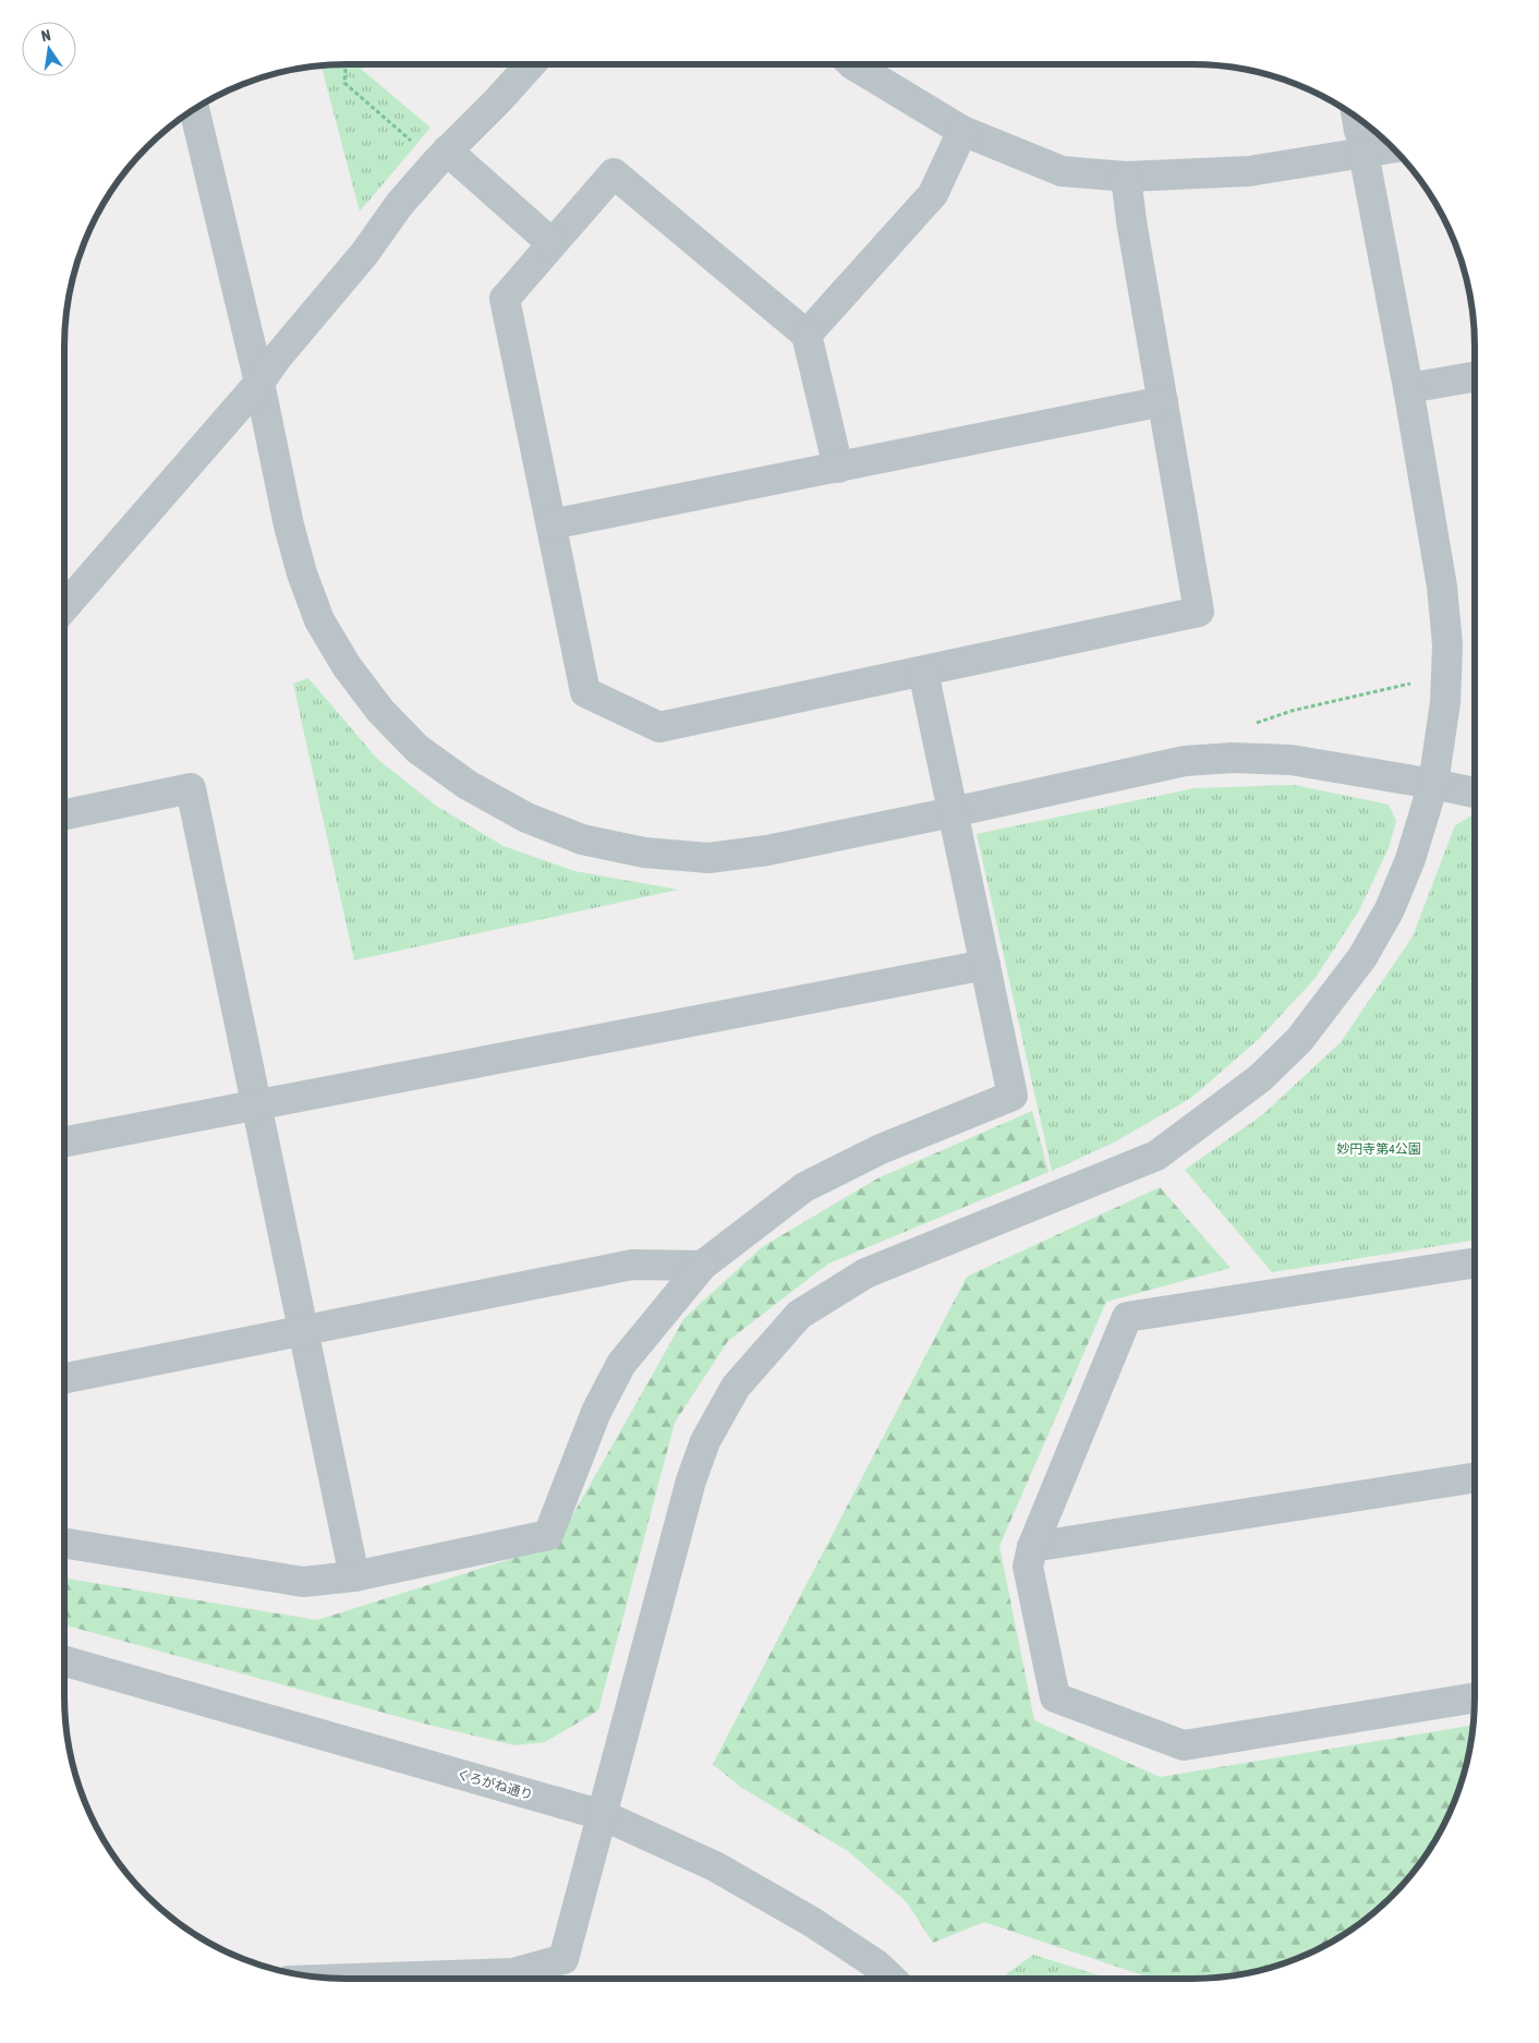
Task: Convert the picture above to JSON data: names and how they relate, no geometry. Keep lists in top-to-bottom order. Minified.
{"streets":{"street":["くろがね通り"]},"parks":["妙円寺第4公園"],"north":"top"}
